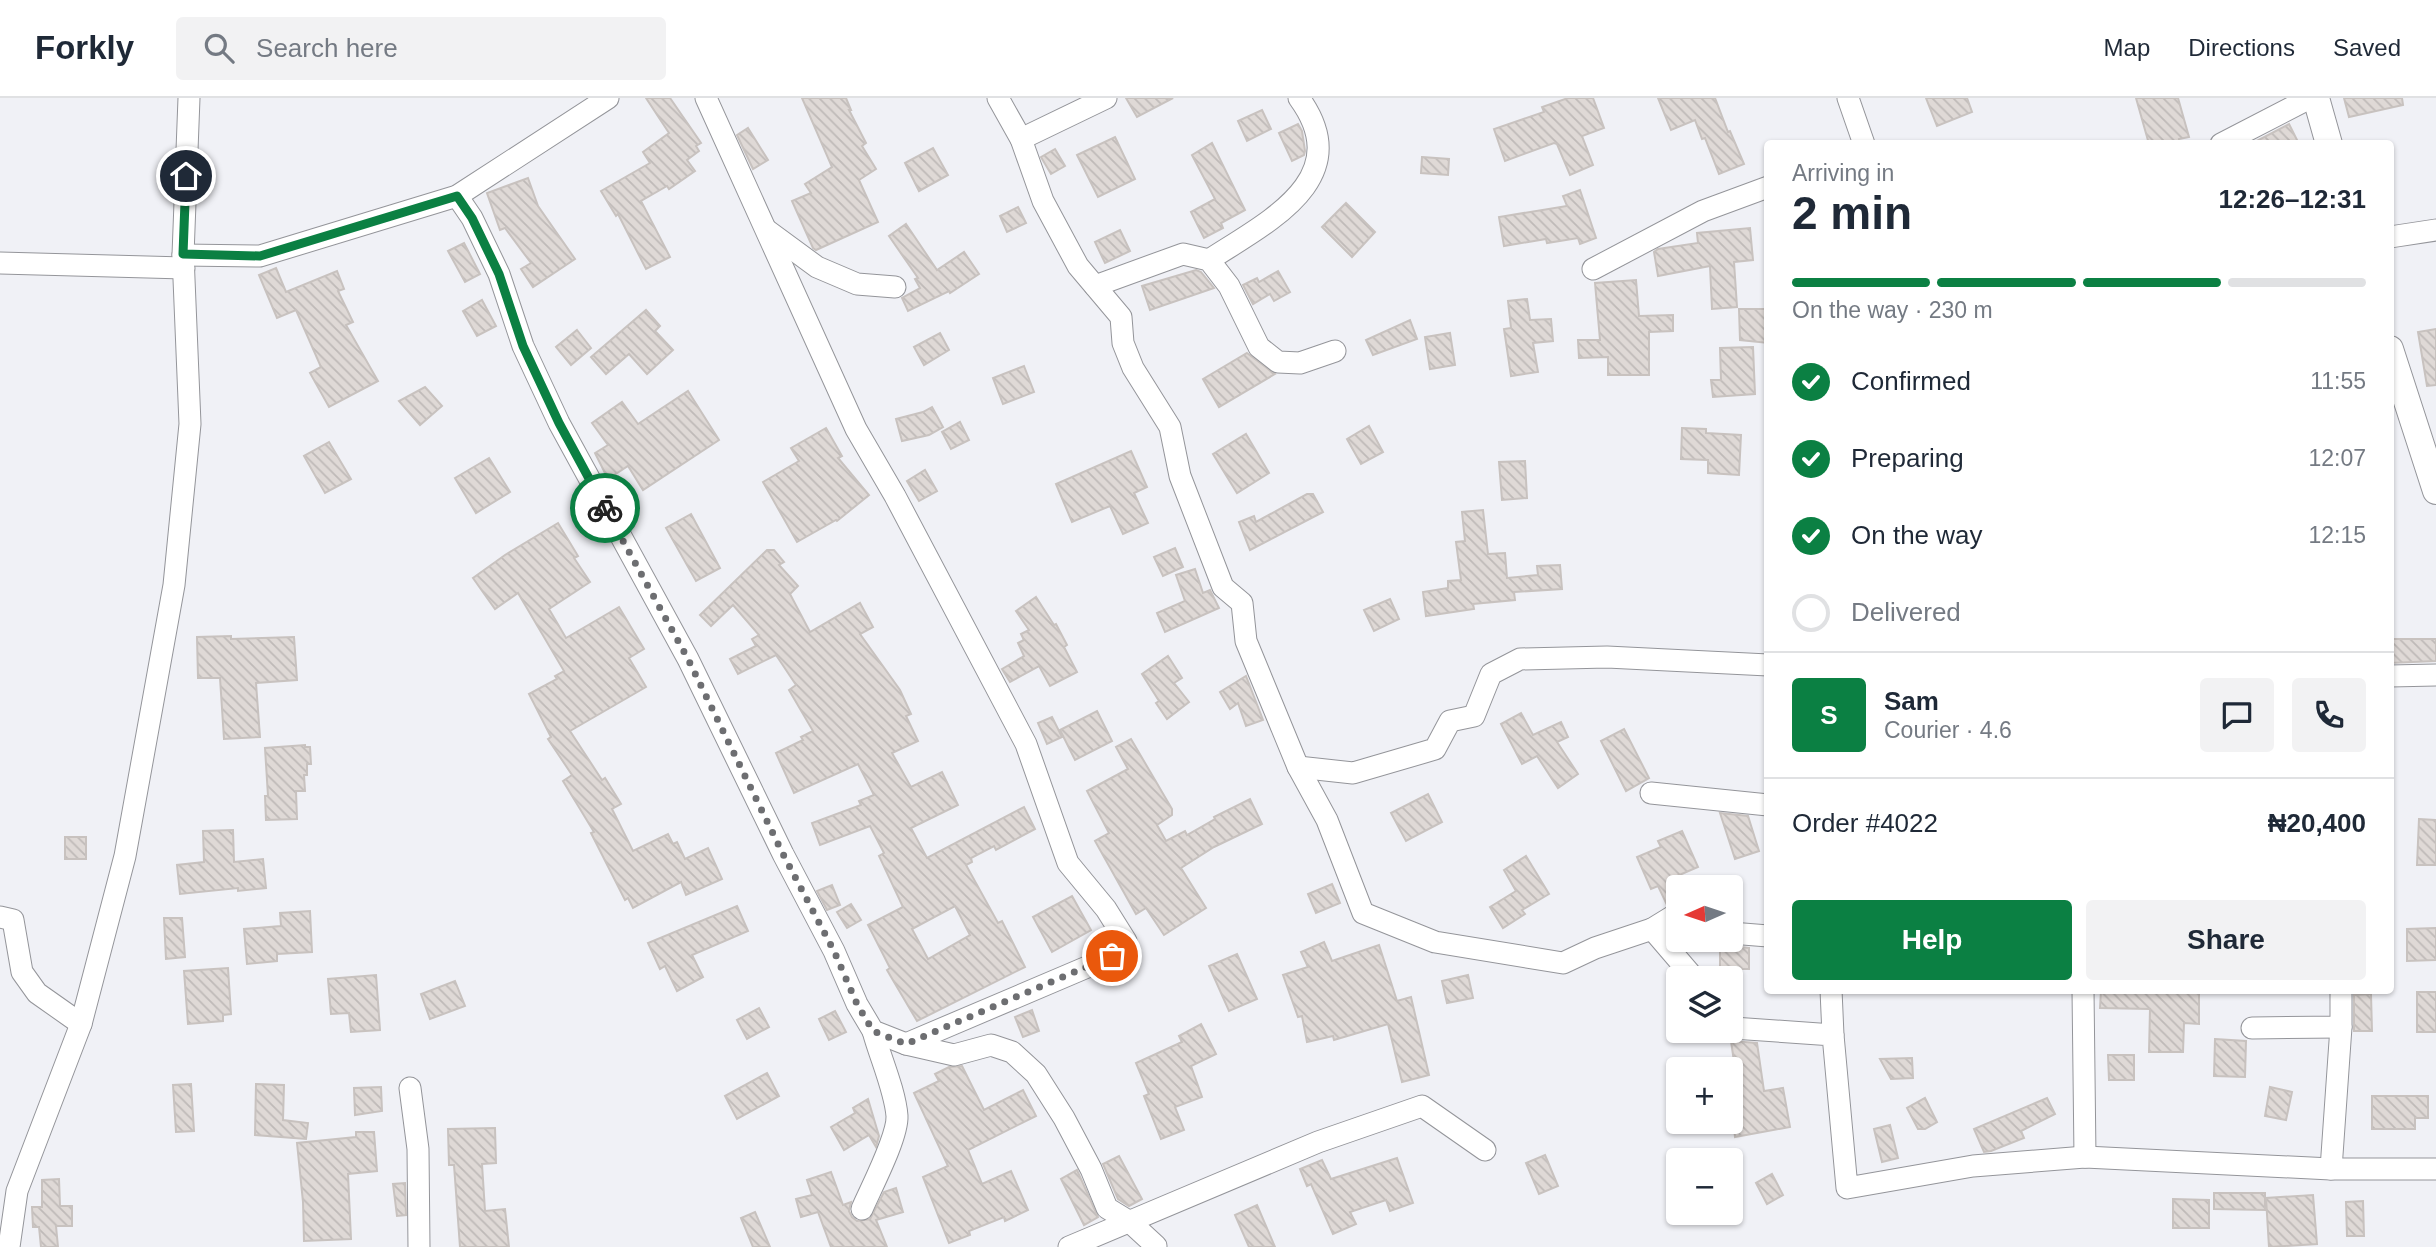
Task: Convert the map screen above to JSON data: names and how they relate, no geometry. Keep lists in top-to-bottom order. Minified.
{"north":"left","page":{"header":"Forkly","search":"Search here","nav":["Map","Directions","Saved"],"heading":["2 min","Arriving in","12:26–12:31"],"panel":["Sam","Courier · 4.6","Order #4022","₦20,400"],"bar":"On the way · 230 m","list":[["Confirmed","11:55"],["Preparing","12:07"],["On the way","12:15"],"Delivered"],"round":"S","map_buttons":["+","−"],"buttons":["Help","Share"]}}
